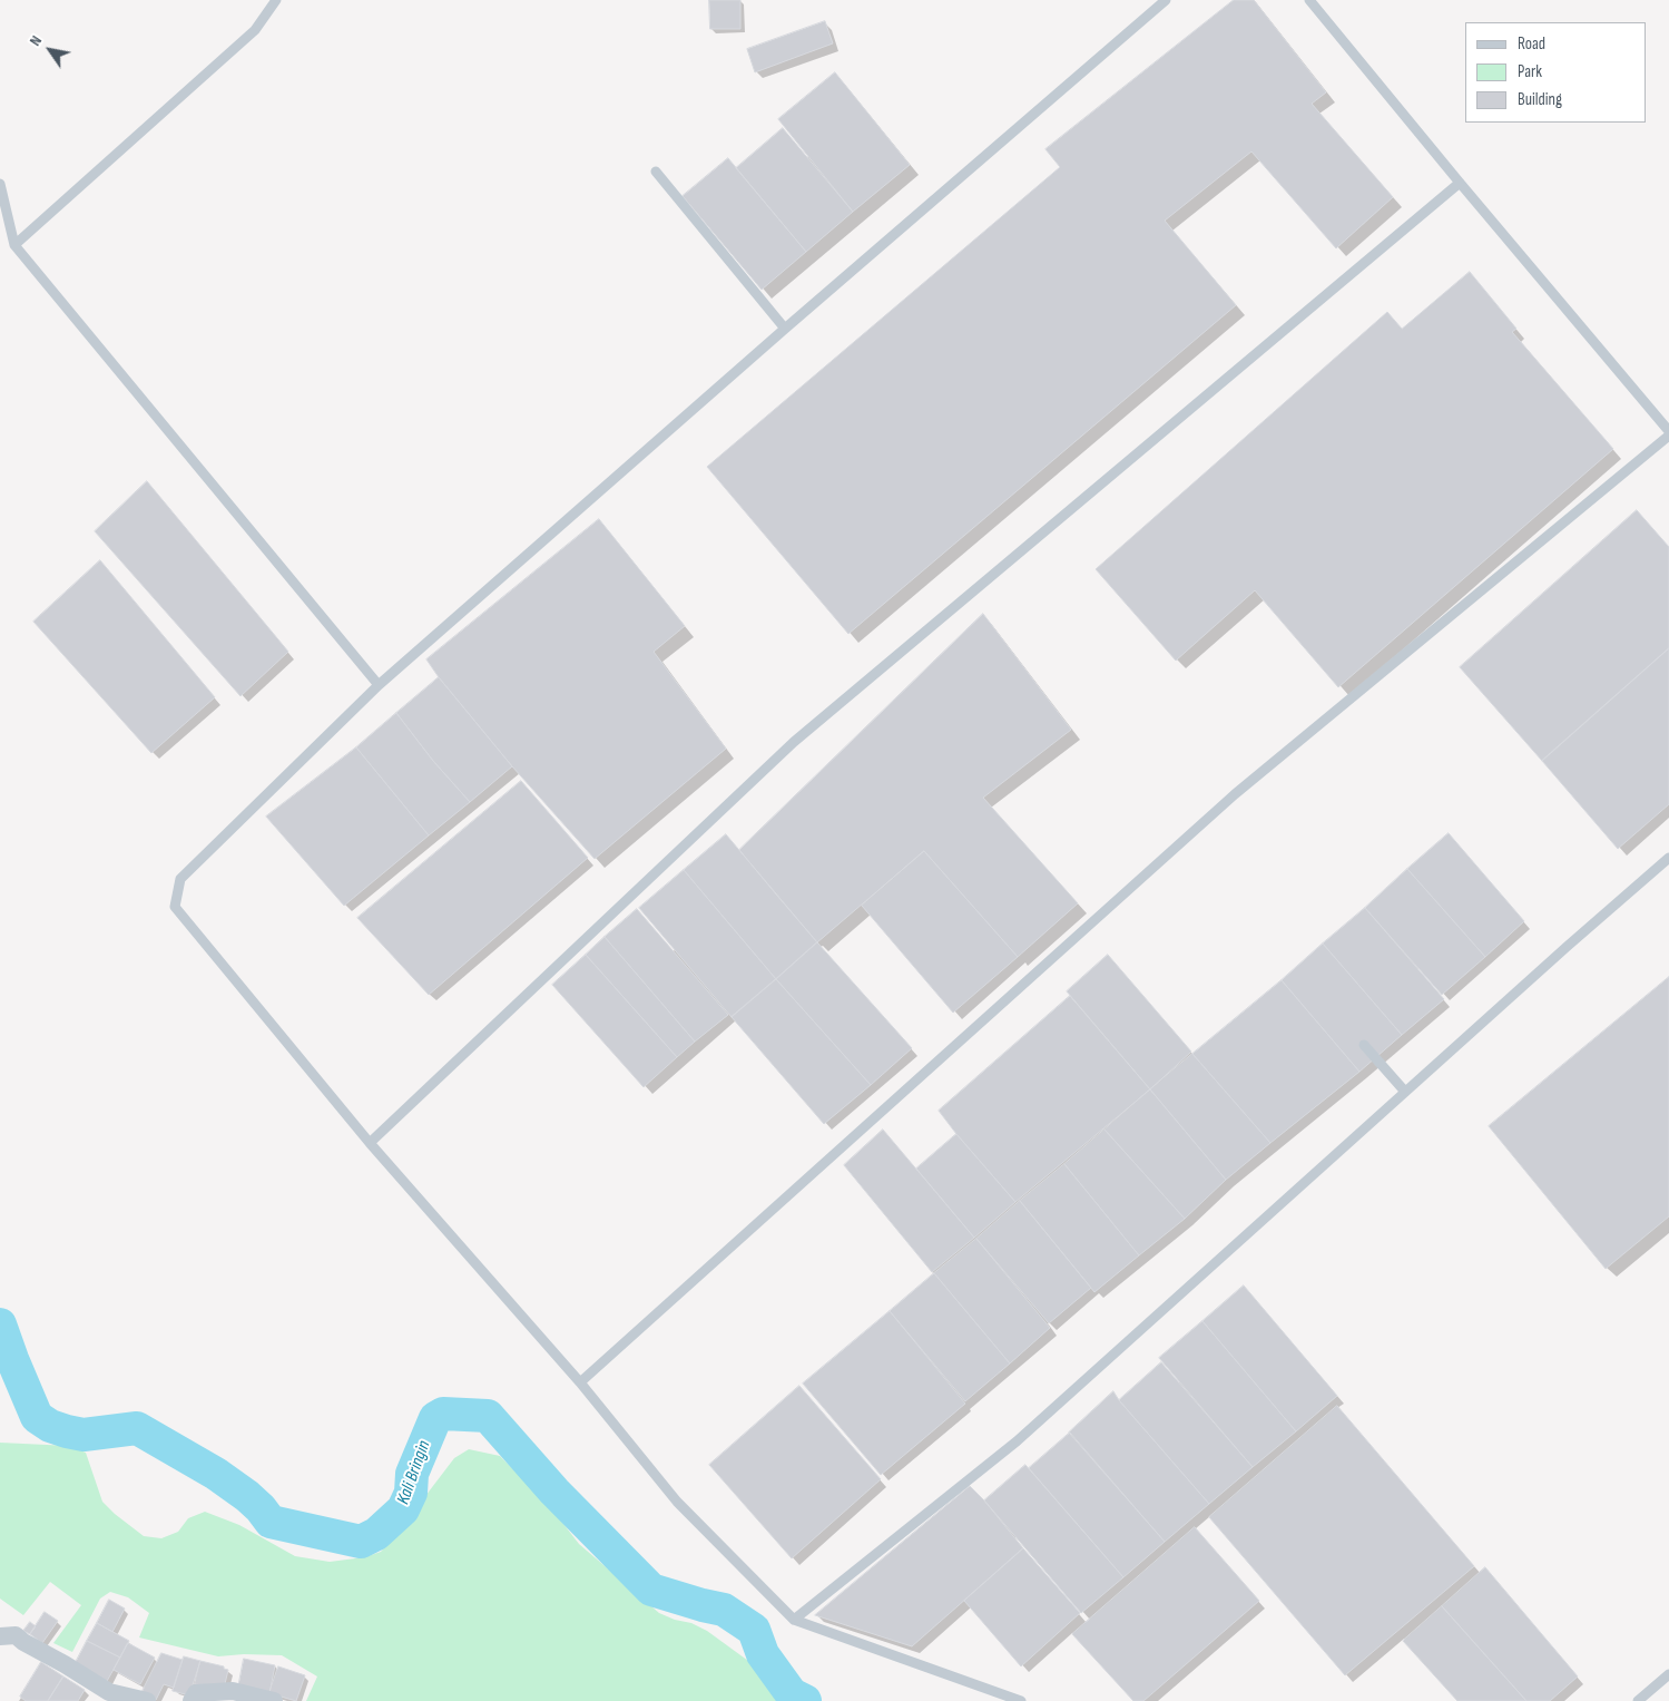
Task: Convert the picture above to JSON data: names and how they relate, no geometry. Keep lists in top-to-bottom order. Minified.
{"water":["Kali Bringin"],"legend":["Road","Park","Building"],"north":"top left"}
